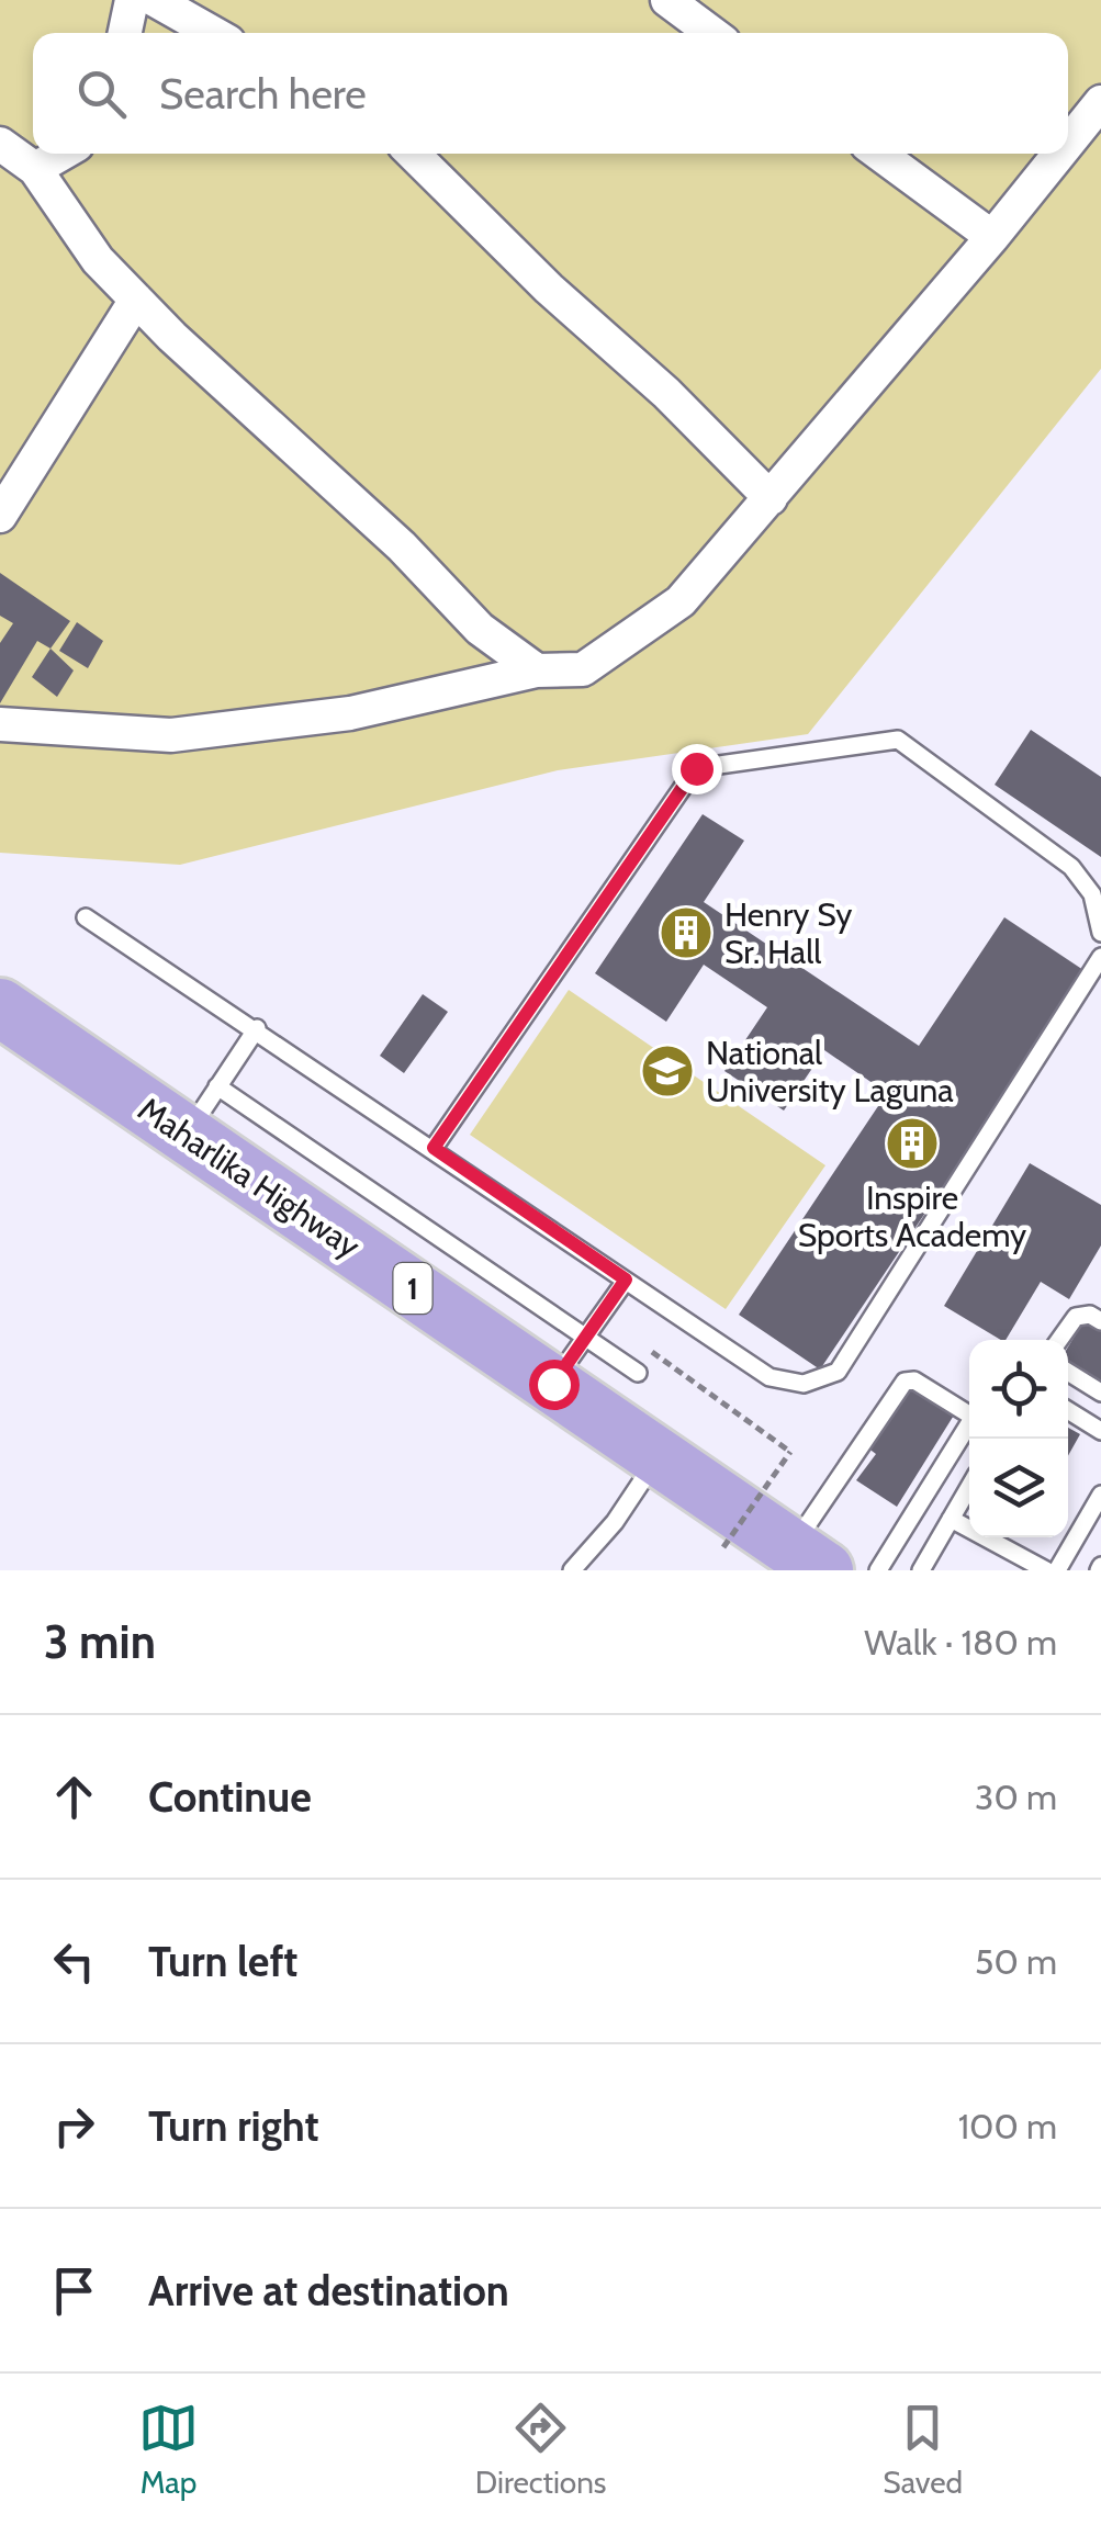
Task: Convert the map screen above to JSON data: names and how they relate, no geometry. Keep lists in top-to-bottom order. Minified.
{"streets":{"highway":["Maharlika Highway","1"]},"places":{"building":["Henry Sy Sr. Hall","Inspire Sports Academy"],"school or university":["National University Laguna"]},"page":{"search":"Search here","heading":["3 min","Walk · 180 m"],"list":[["Continue","30 m"],["Turn left","50 m"],["Turn right","100 m"],"Arrive at destination"],"nav":["Map","Directions","Saved"]}}
